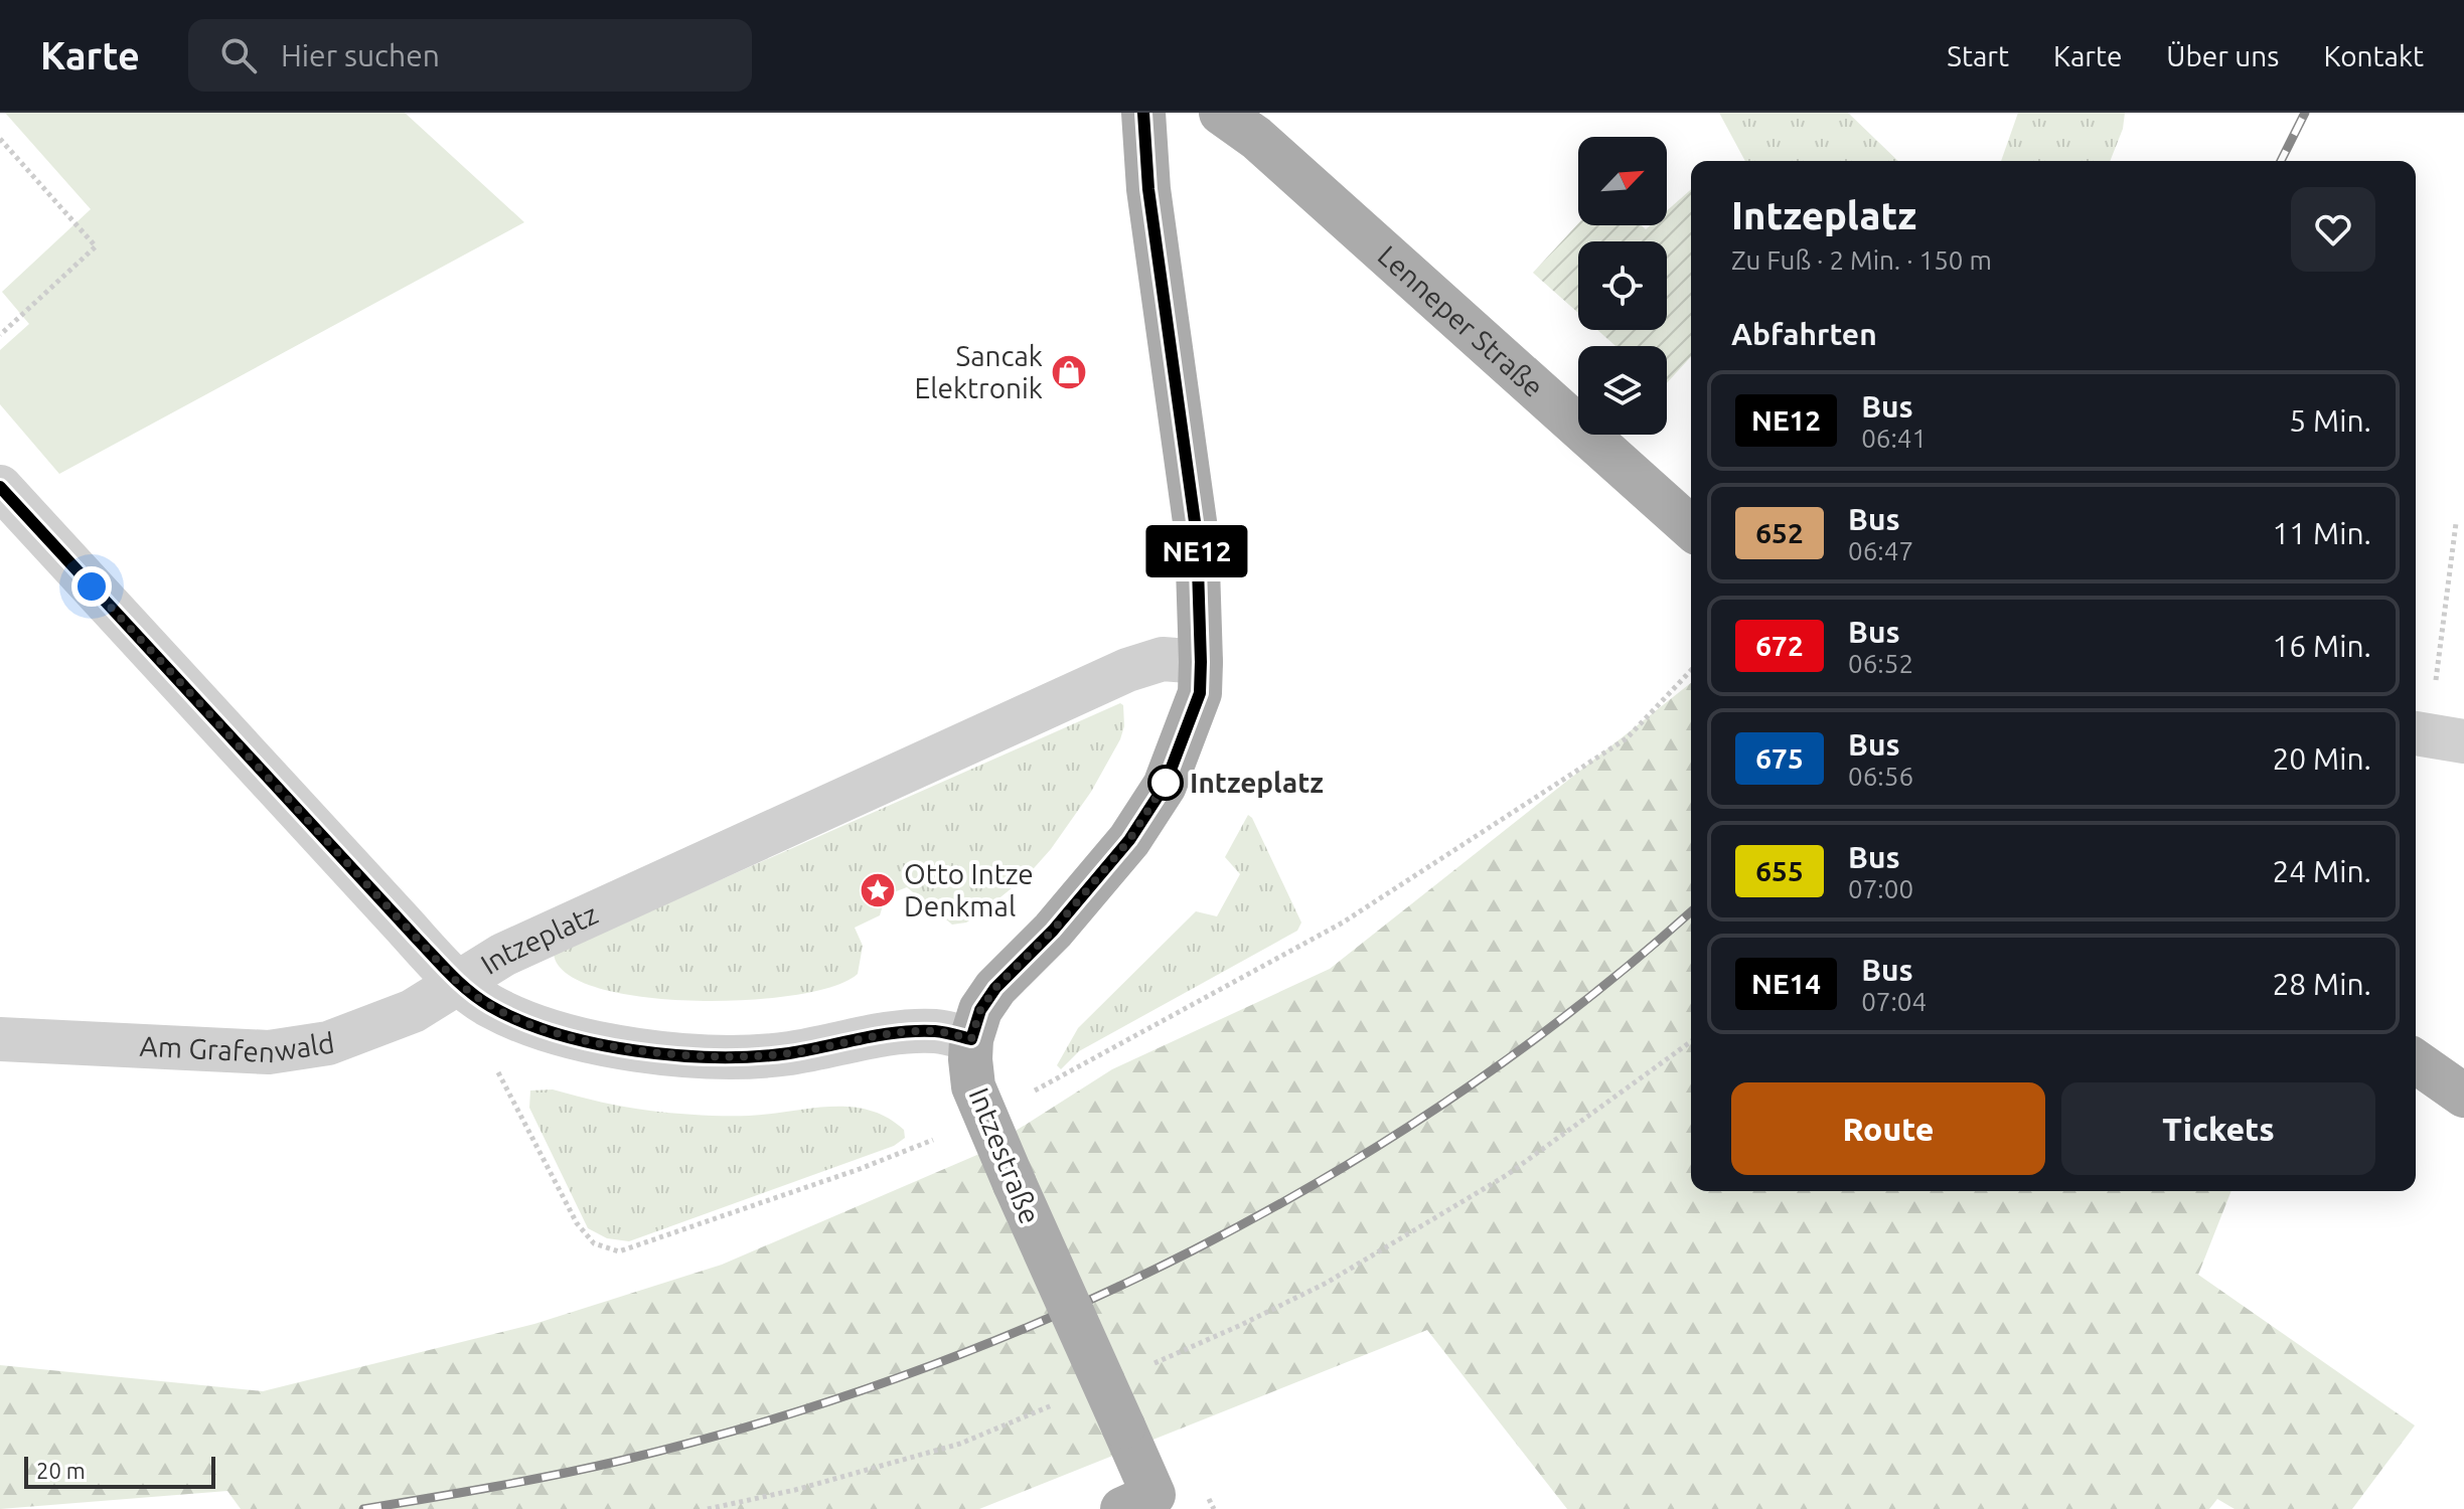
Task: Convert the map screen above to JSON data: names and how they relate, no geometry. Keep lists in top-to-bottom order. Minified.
{"streets":{"main road":["Lenneper Straße","Intzestraße"],"street":["Intzeplatz","Am Grafenwald"]},"crossings":[["Intzeplatz","Am Grafenwald"],["Intzeplatz","Intzestraße"]],"places":{"shop":["Sancak Elektronik"],"other":["Intzeplatz"],"place":["Otto Intze Denkmal"]},"lines":["bus line NE12"],"scale_bar":"20 m","north":"top right","page":{"header":"Karte","search":"Hier suchen","nav":["Start","Karte","Über uns","Kontakt"],"on_map":"NE12","heading":[["Intzeplatz","Zu Fuß · 2 Min. · 150 m"],"Abfahrten"],"list":[{"mark":"NE12","name":"Bus","note":"06:41","value":"5 Min."},{"mark":"652","name":"Bus","note":"06:47","value":"11 Min."},{"mark":"672","name":"Bus","note":"06:52","value":"16 Min."},{"mark":"675","name":"Bus","note":"06:56","value":"20 Min."},{"mark":"655","name":"Bus","note":"07:00","value":"24 Min."},{"mark":"NE14","name":"Bus","note":"07:04","value":"28 Min."}],"buttons":["Route","Tickets"],"scale":"20 m"}}
